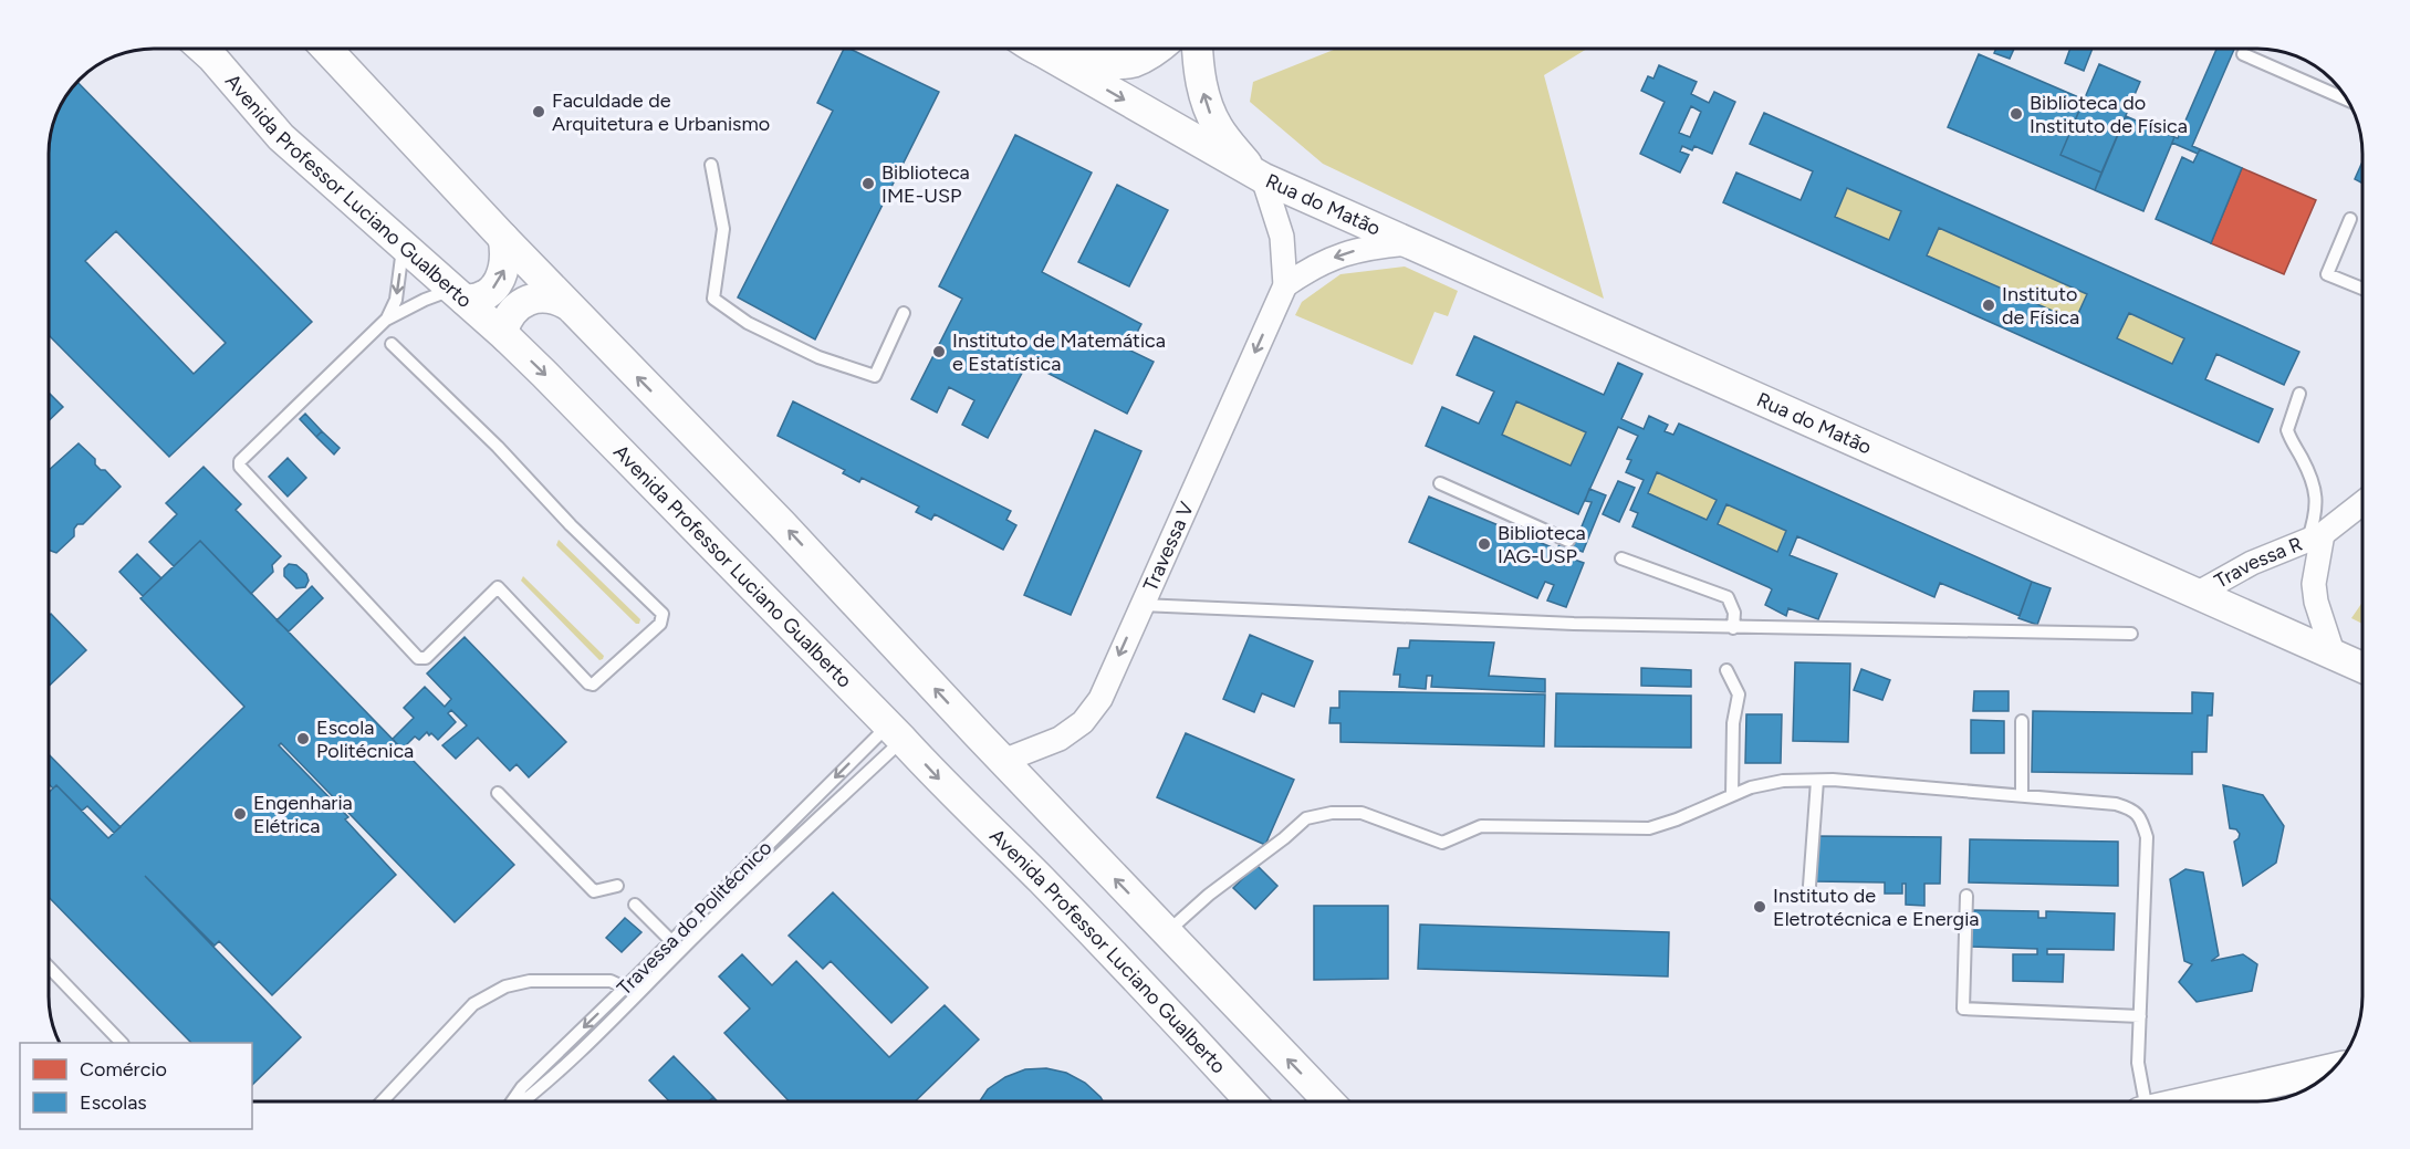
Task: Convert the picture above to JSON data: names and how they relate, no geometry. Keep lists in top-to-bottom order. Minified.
{"streets":{"street":["Avenida Professor Luciano Gualberto","Rua do Matão","Travessa V","Travessa R"],"lane":["Travessa do Politécnico"]},"crossings":[["Avenida Professor Luciano Gualberto","Travessa do Politécnico"],["Rua do Matão","Travessa V"],["Rua do Matão","Travessa R"]],"one_way":["Travessa V"],"places":["Faculdade de Arquitetura e Urbanismo","Biblioteca do Instituto de Física","Biblioteca IME-USP","Instituto de Física","Instituto de Matemática e Estatística","Biblioteca IAG-USP","Escola Politécnica","Engenharia Elétrica","Instituto de Eletrotécnica e Energia"],"legend":["Comércio","Escolas"]}
